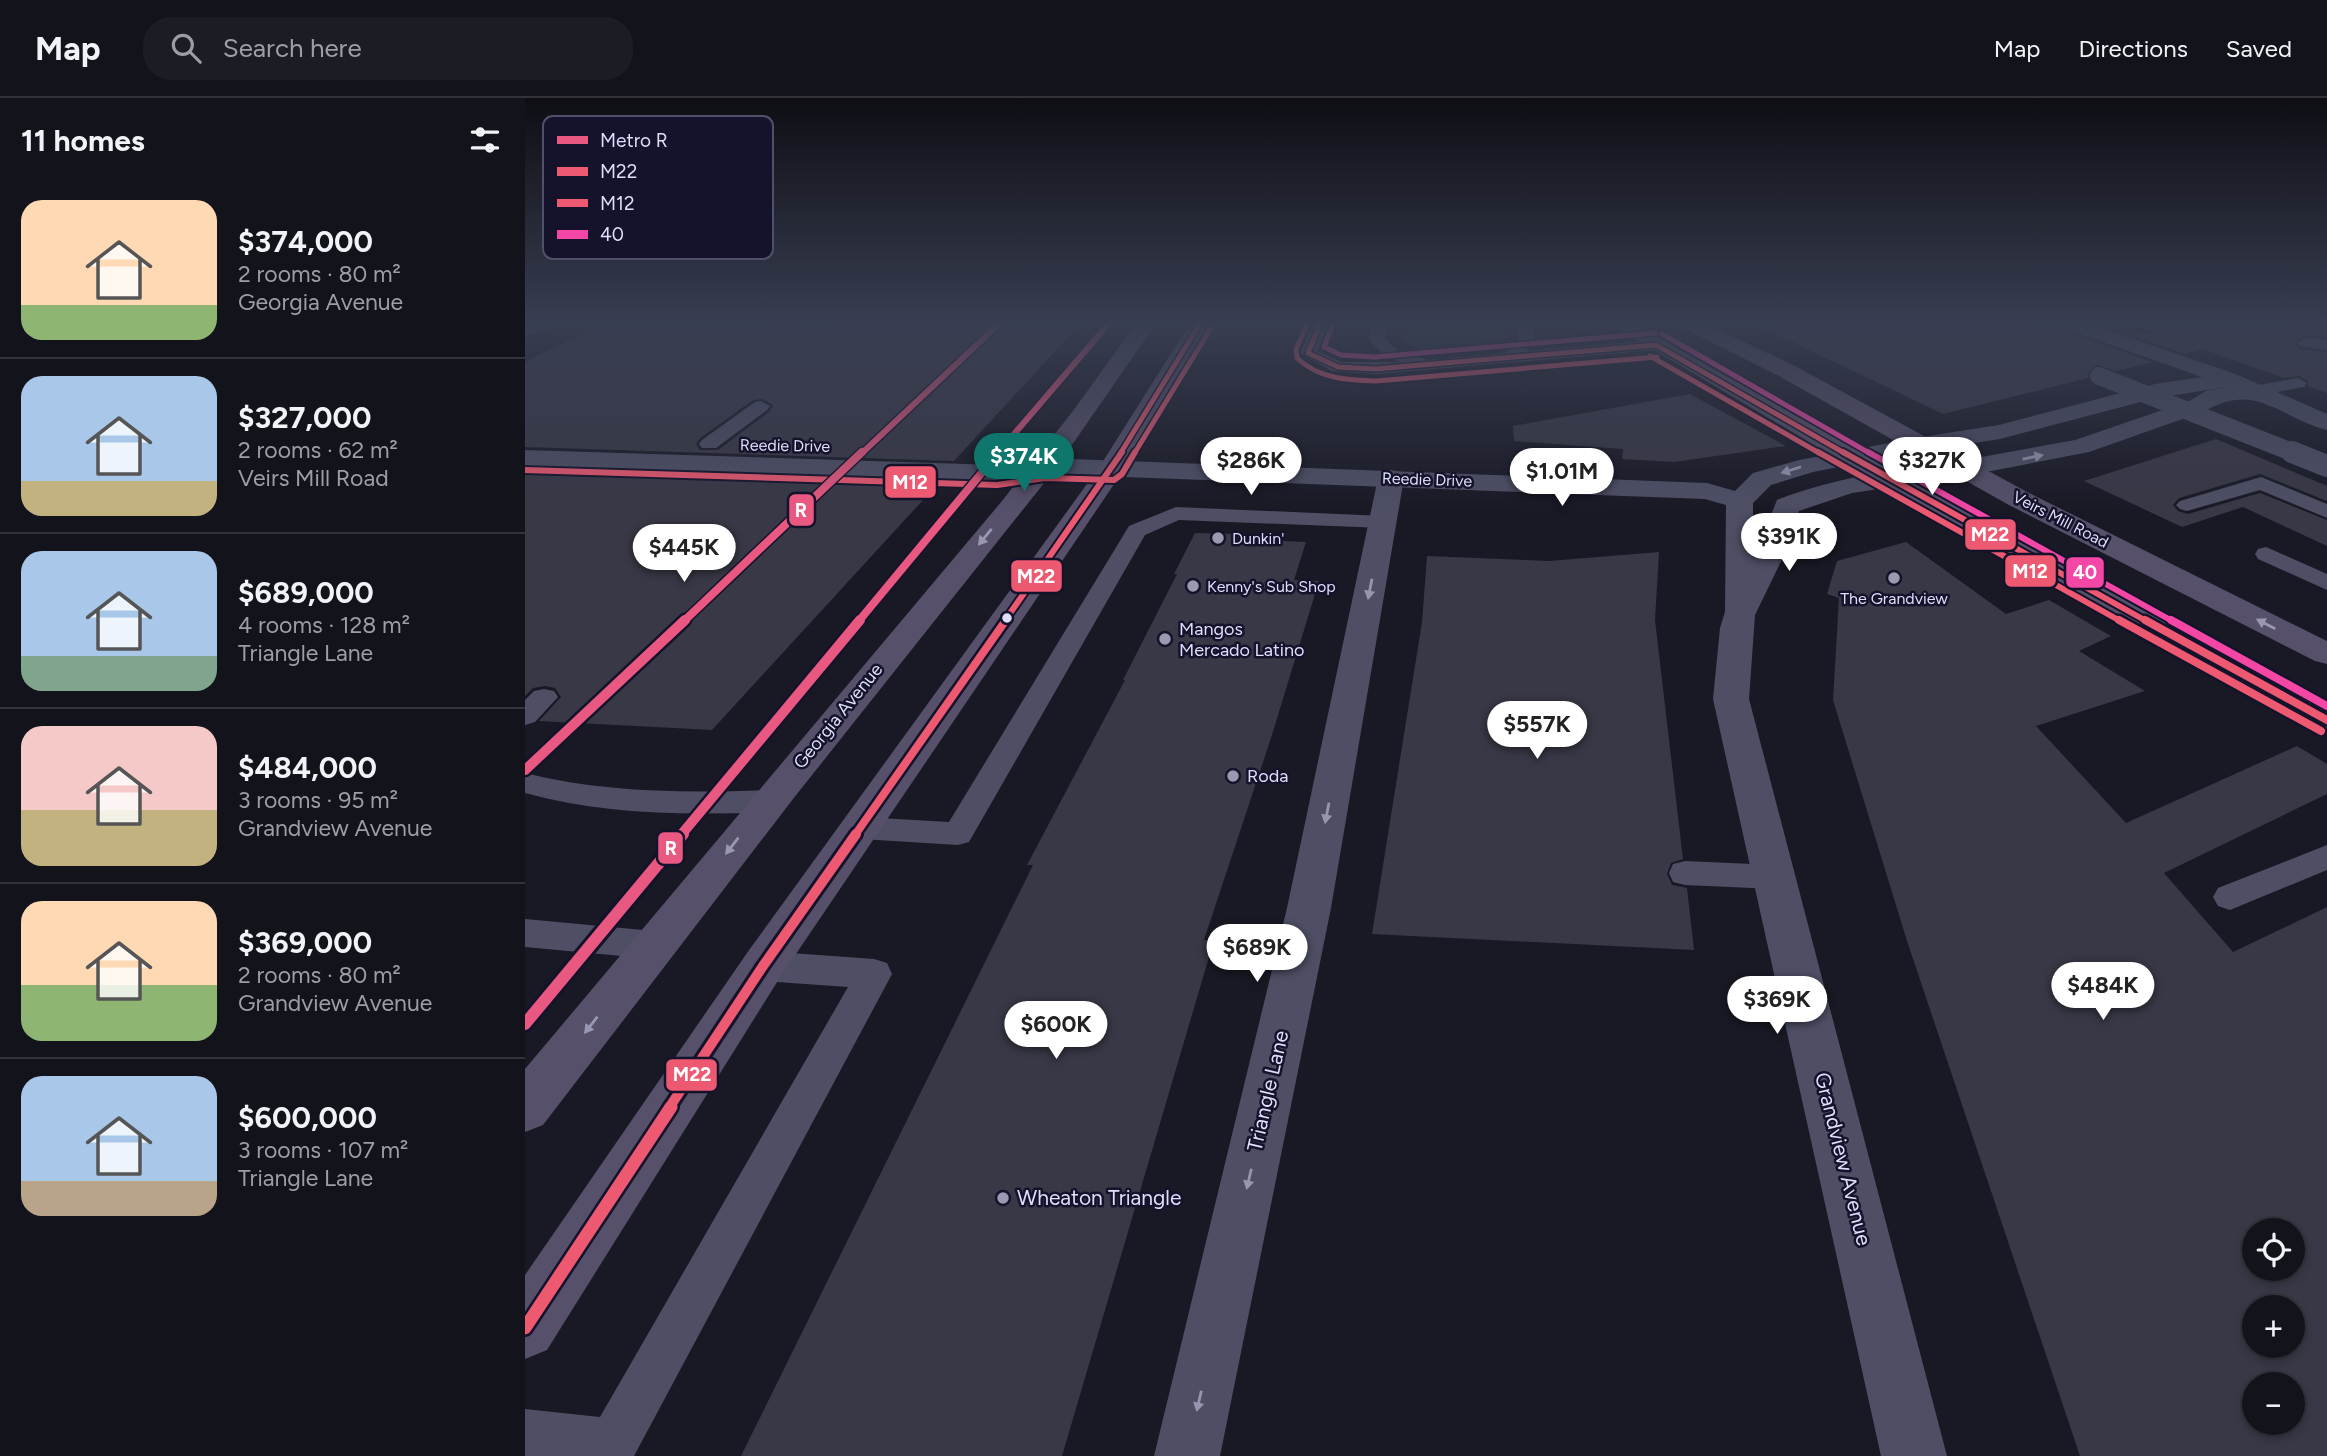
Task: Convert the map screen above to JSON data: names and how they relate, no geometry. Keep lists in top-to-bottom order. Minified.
{"streets":{"main road":["Veirs Mill Road","Georgia Avenue"],"street":["Reedie Drive","Triangle Lane","Grandview Avenue"]},"crossings":[["Reedie Drive","Georgia Avenue"],["Reedie Drive","Triangle Lane"],["Reedie Drive","Grandview Avenue"],["Veirs Mill Road","Grandview Avenue"]],"one_way":["Triangle Lane"],"places":["Dunkin'","The Grandview","Kenny's Sub Shop","Mangos Mercado Latino","Roda","Wheaton Triangle"],"lines":["metro line R","transit line M22","transit line M12","transit line 40"],"legend":["Metro R","M22","M12","40"],"page":{"header":"Map","search":"Search here","nav":["Map","Directions","Saved"],"heading":"11 homes","list":[{"name":"$374,000","note":"2 rooms · 80 m² · Georgia Avenue"},{"name":"$327,000","note":"2 rooms · 62 m² · Veirs Mill Road"},{"name":"$689,000","note":"4 rooms · 128 m² · Triangle Lane"},{"name":"$484,000","note":"3 rooms · 95 m² · Grandview Avenue"},{"name":"$369,000","note":"2 rooms · 80 m² · Grandview Avenue"},{"name":"$600,000","note":"3 rooms · 107 m² · Triangle Lane"}],"price":["$374K","$286K","$327K","$1.01M","$391K","$445K","$557K","$689K","$484K","$369K","$600K"],"map_buttons":["+","−"]}}
